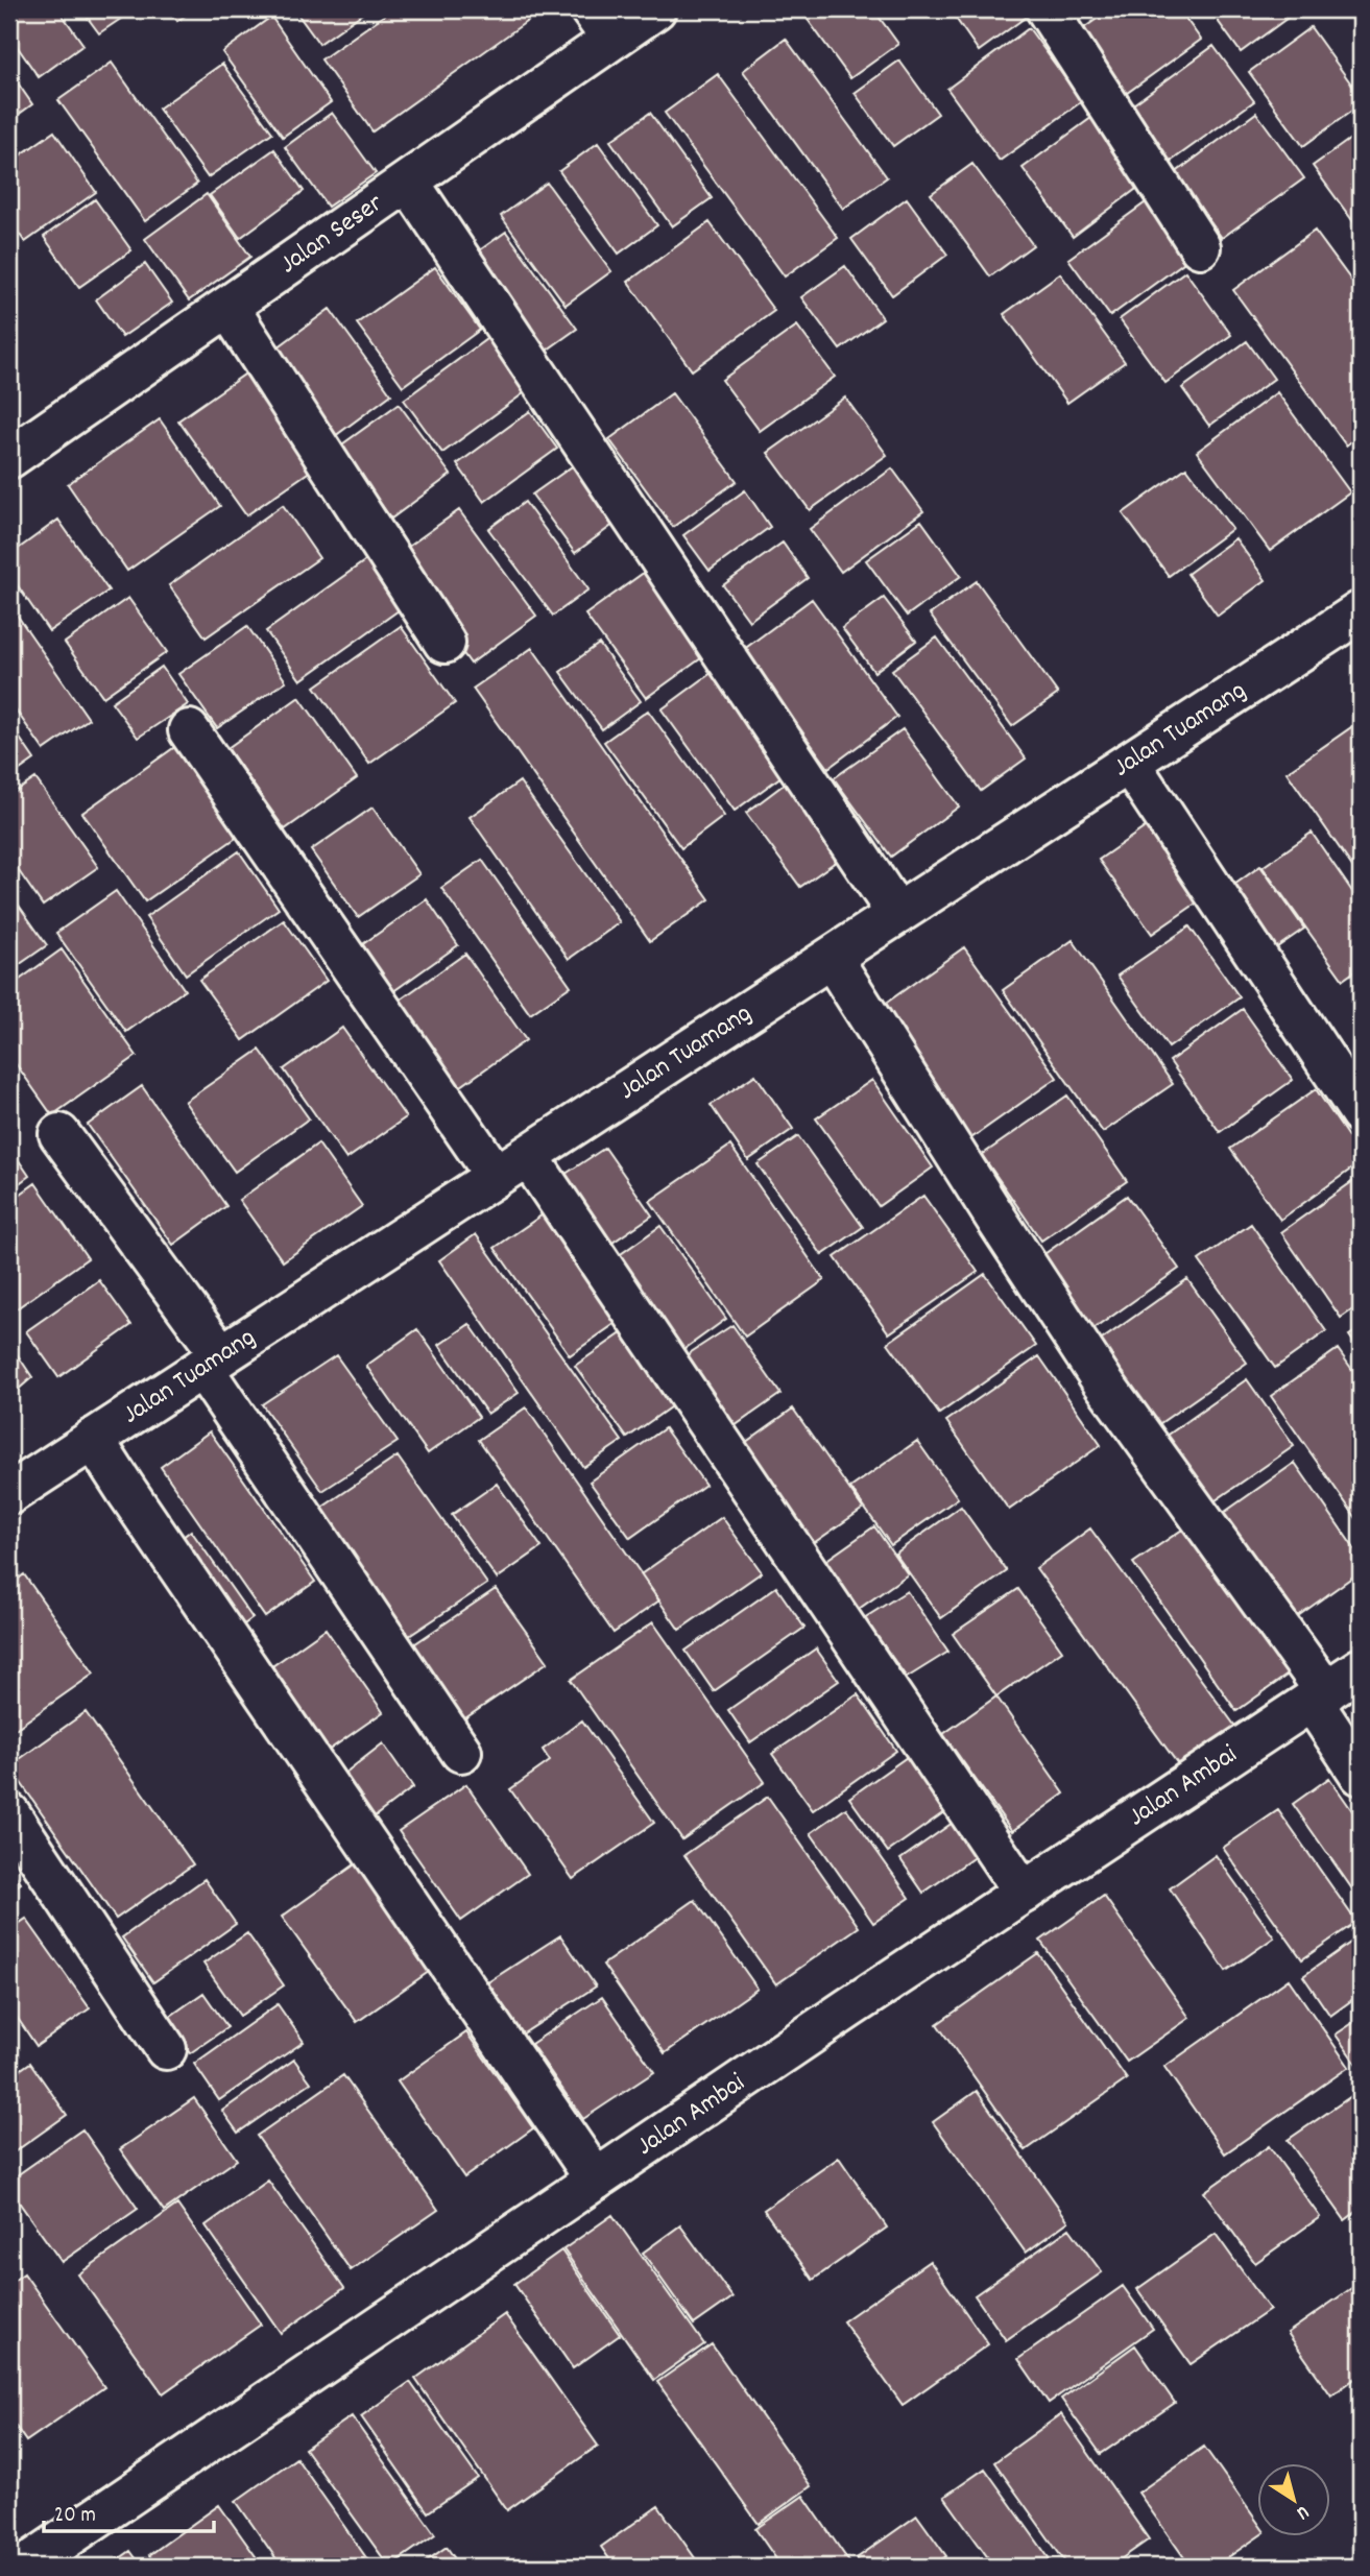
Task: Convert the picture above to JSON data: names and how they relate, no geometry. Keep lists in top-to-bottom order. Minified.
{"streets":{"street":["Jalan Seser","Jalan Tuamang","Jalan Ambai"]},"scale_bar":"20 m","north":"bottom right"}
